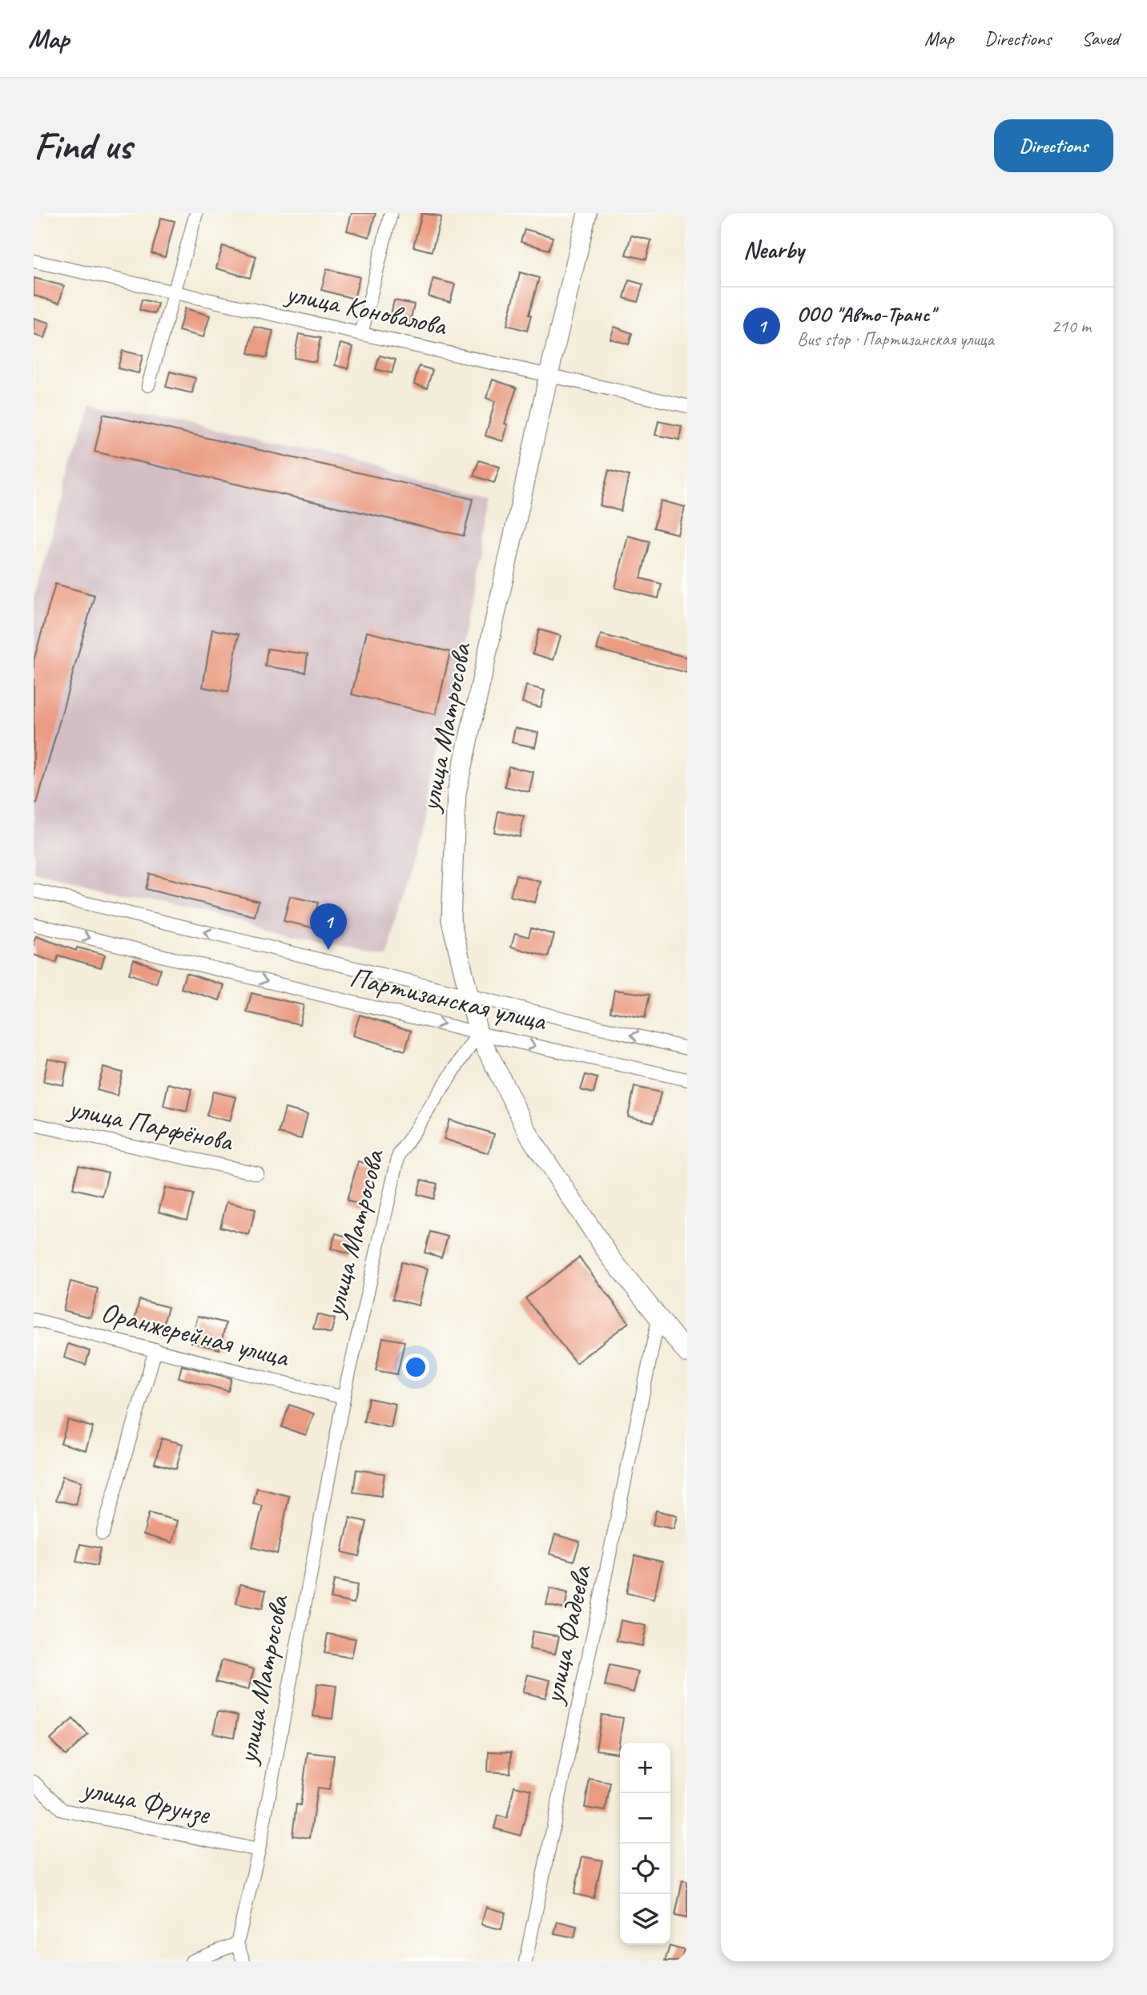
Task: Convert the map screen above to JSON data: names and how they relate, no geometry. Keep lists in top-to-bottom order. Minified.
{"streets":{"main road":["улица Матросова"],"street":["улица Коновалова","Партизанская улица","улица Парфёнова","Оранжерейная улица","улица Фадеева","улица Фрунзе"]},"crossings":[["улица Коновалова","улица Матросова"],["улица Матросова","Партизанская улица"],["улица Матросова","Оранжерейная улица"],["улица Матросова","улица Фрунзе"]],"page":{"header":"Map","nav":["Map","Directions","Saved"],"buttons":"Directions","title":"Find us","heading":"Nearby","list":[{"mark":"1","name":"ООО \"Авто-Транс\"","note":"Bus stop · Партизанская улица","value":"210 m"}],"pins":"1","map_buttons":["+","−"]}}
